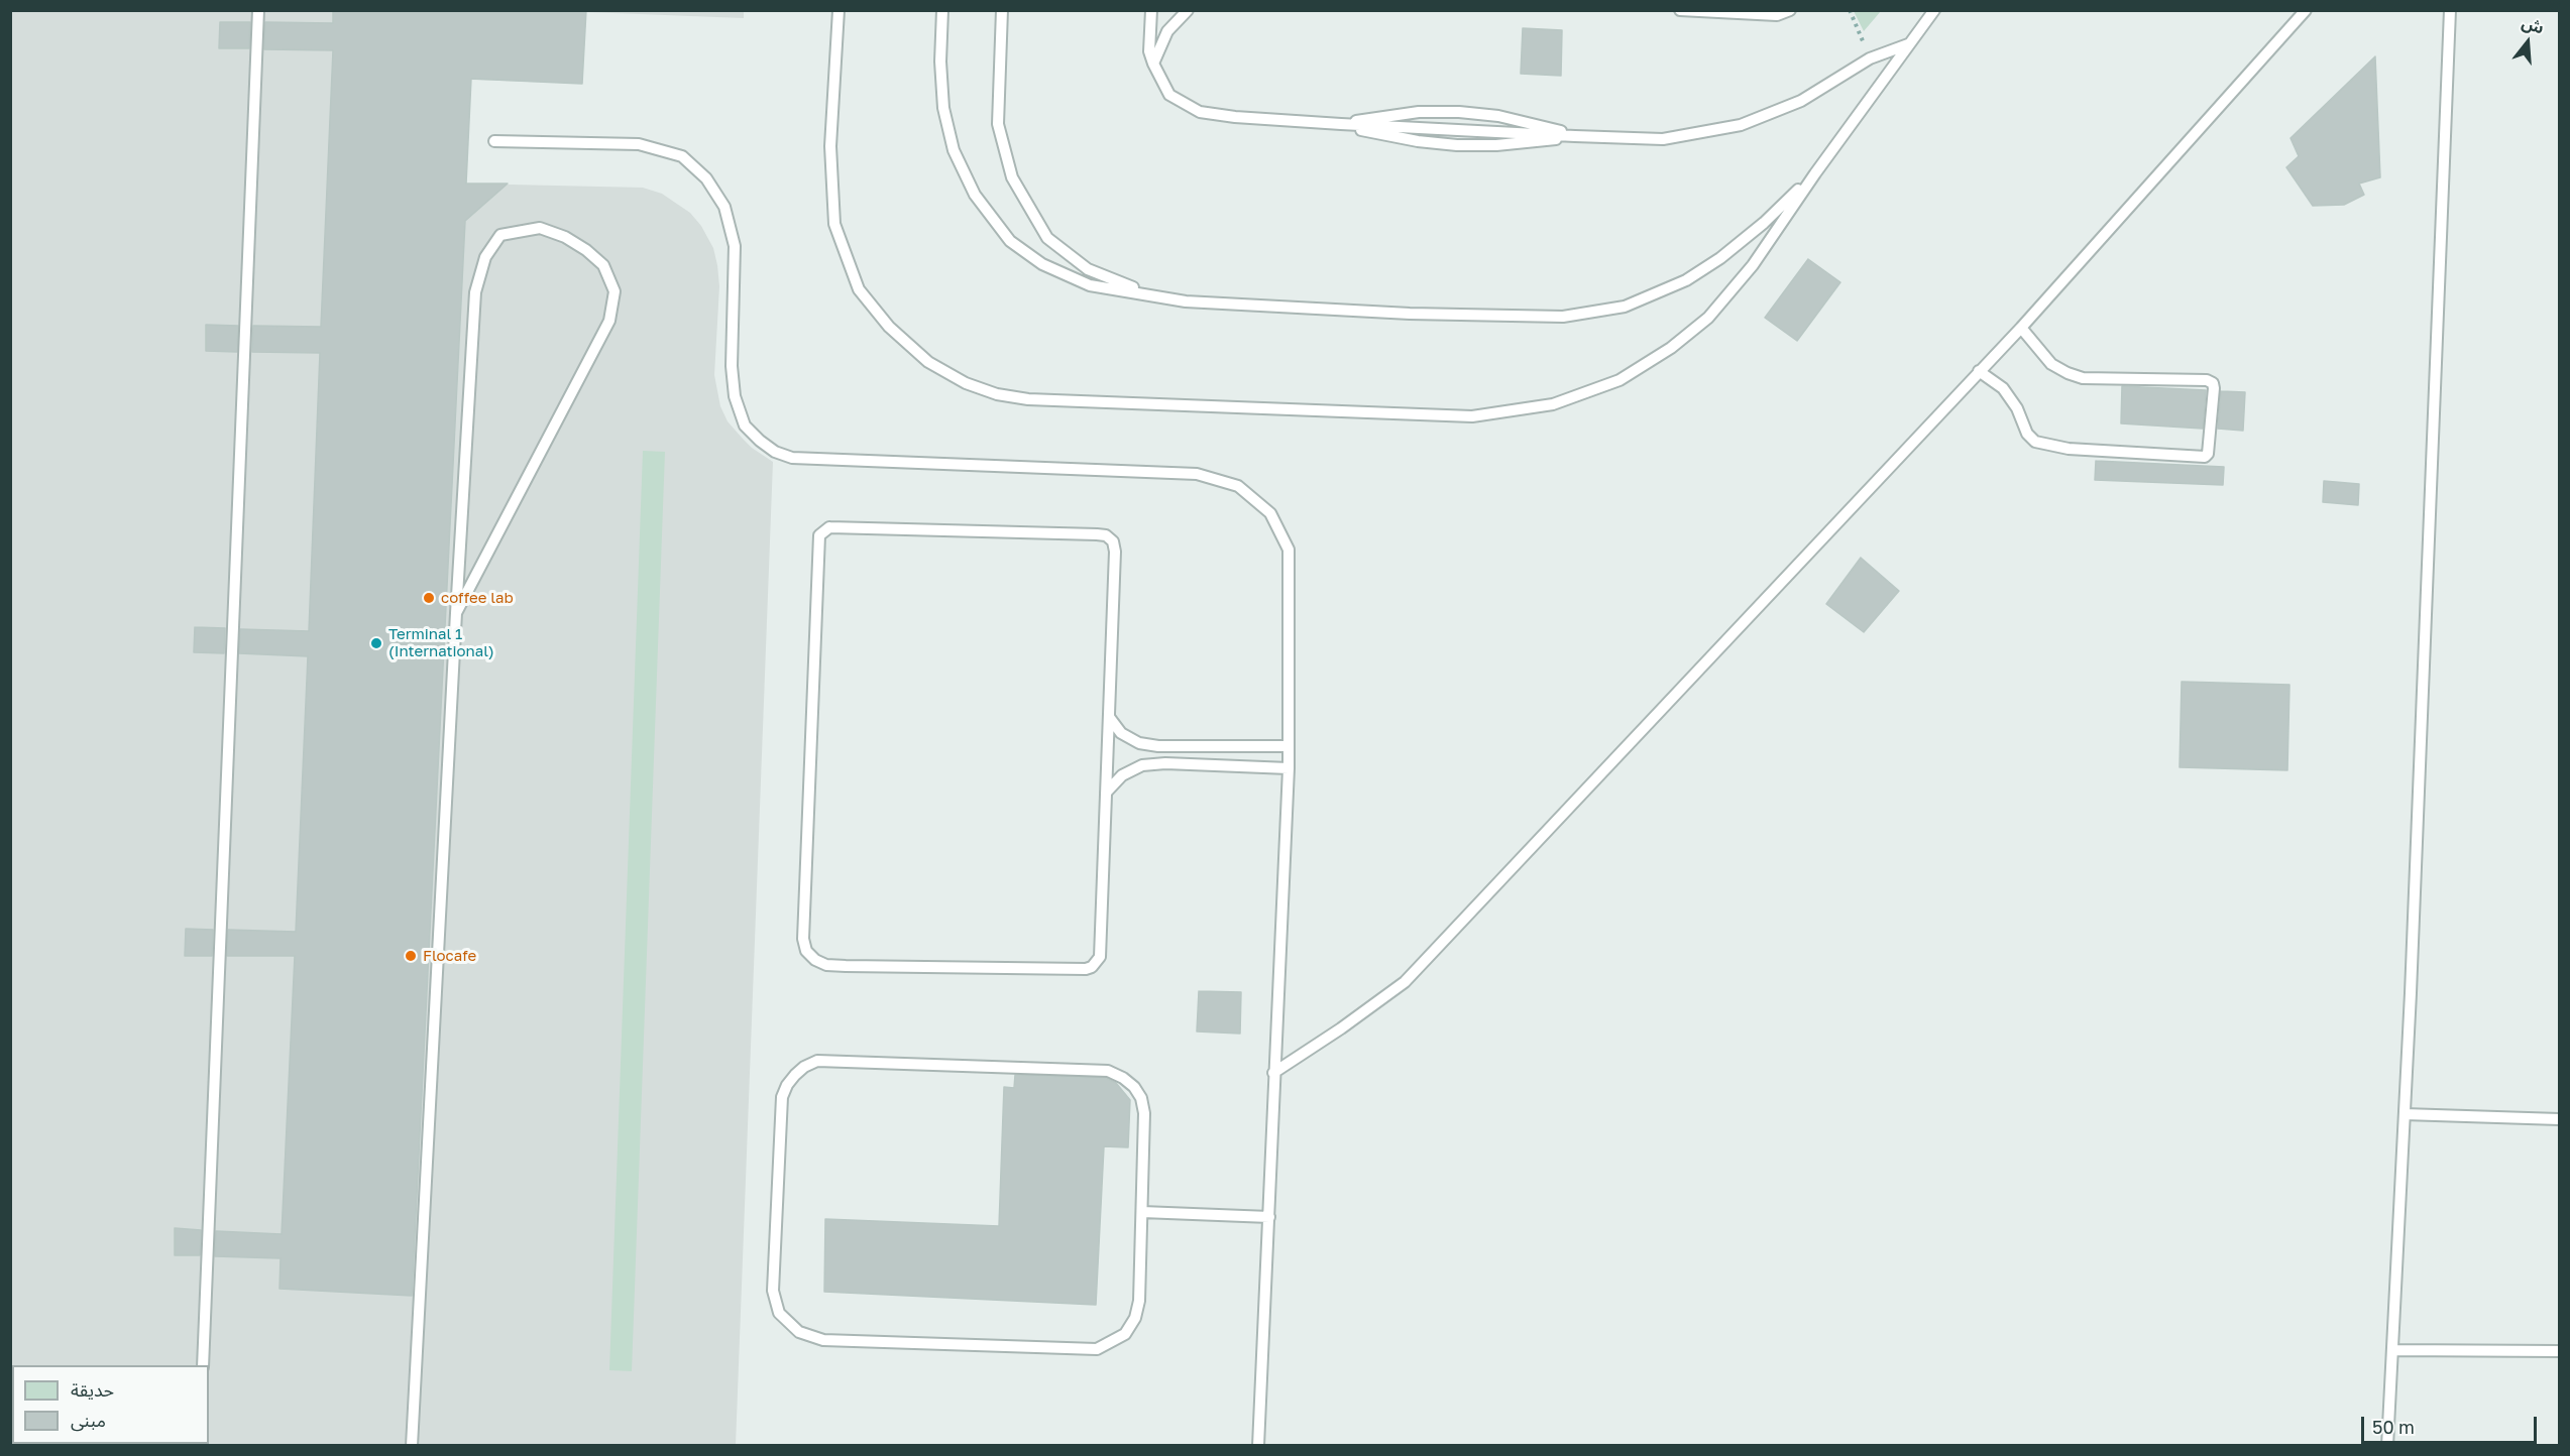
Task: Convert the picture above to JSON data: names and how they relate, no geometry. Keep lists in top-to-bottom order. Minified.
{"places":["coffee lab","Terminal 1 (International)","Flocafe"],"legend":["حديقة","مبنى"],"scale_bar":"50 m","north":"top"}
